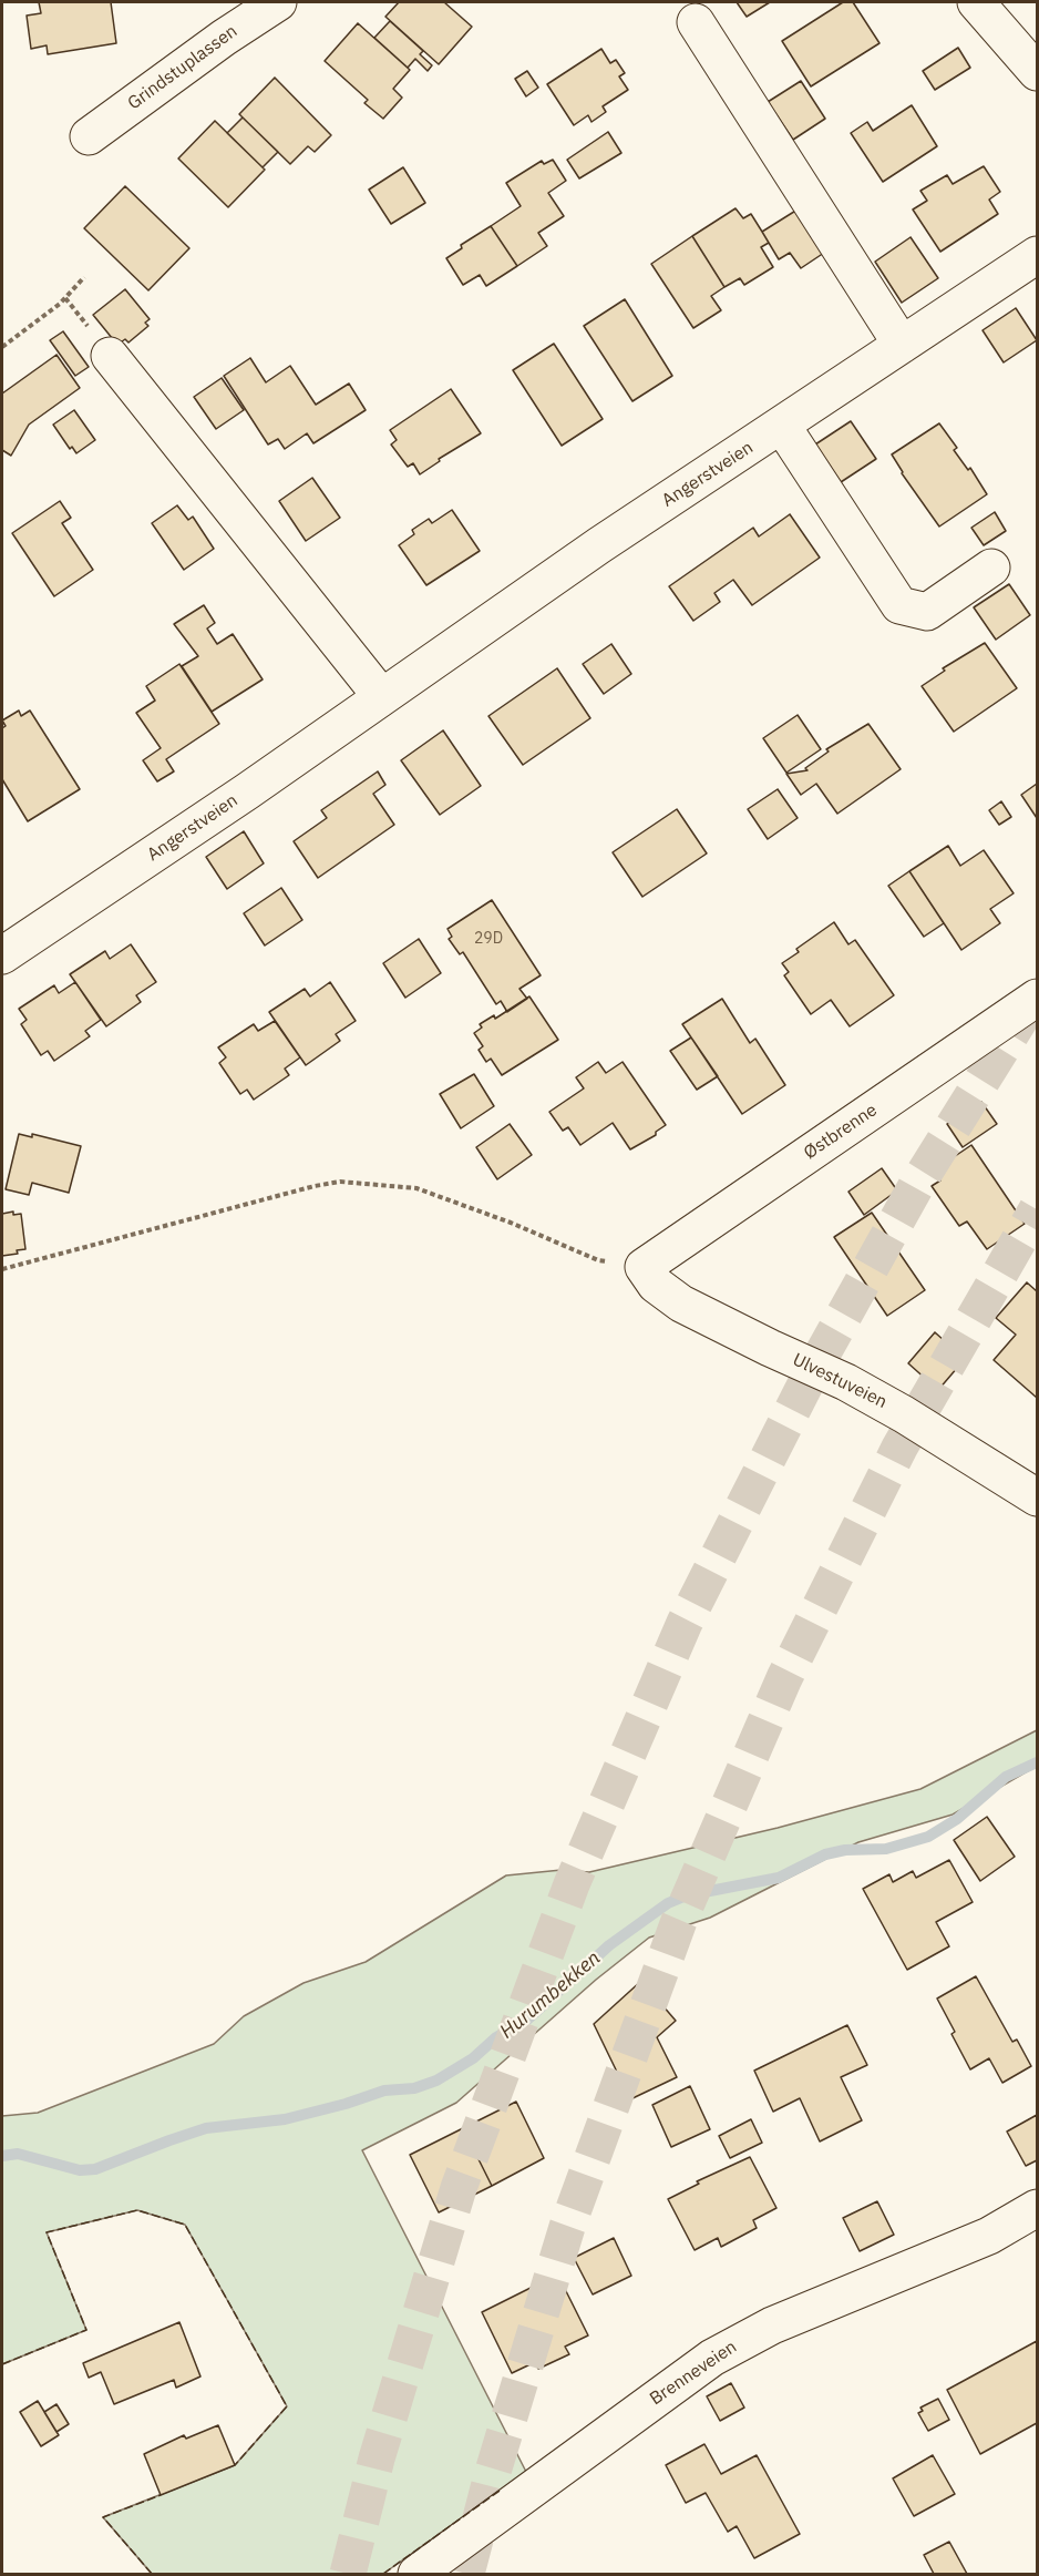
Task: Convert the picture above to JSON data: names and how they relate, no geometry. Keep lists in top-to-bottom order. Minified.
{"streets":{"street":["Grindstuplassen","Angerstveien","Østbrenne","Ulvestuveien","Brenneveien"]},"crossings":[["Østbrenne","Ulvestuveien"]],"water":["Hurumbekken"],"house_numbers":["29D"]}
